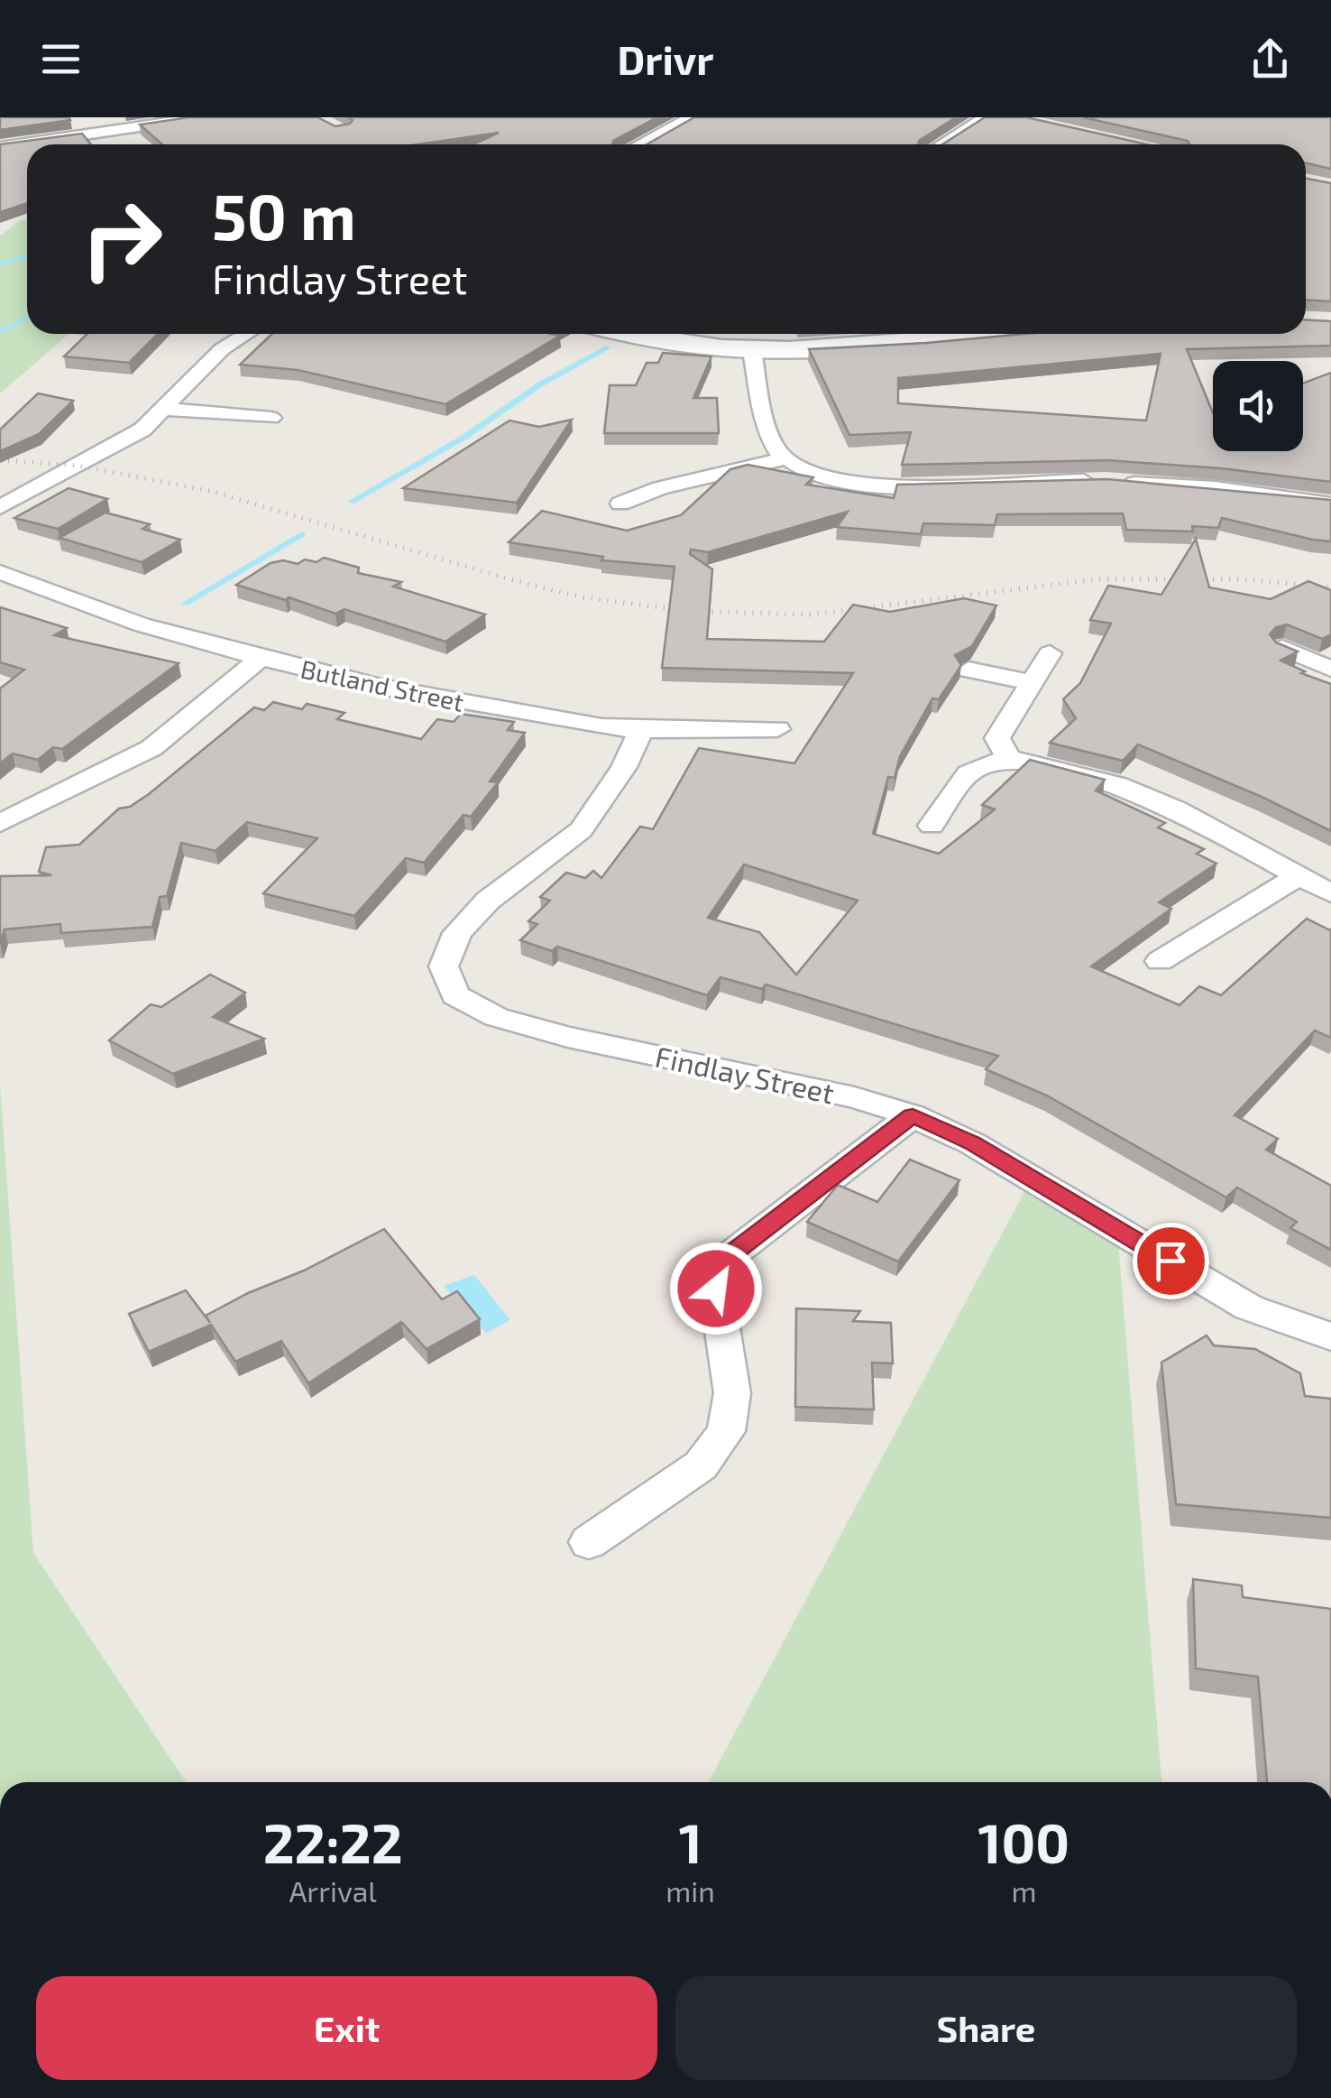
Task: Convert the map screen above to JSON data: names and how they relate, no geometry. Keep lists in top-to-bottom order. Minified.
{"streets":{"street":["Butland Street","Findlay Street"]},"crossings":[["Butland Street","Findlay Street"]],"page":{"header":"Drivr","turn":["50 m","Findlay Street"],"eta":["22:22","Arrival","1","min","100","m"],"buttons":["Exit","Share"]}}
